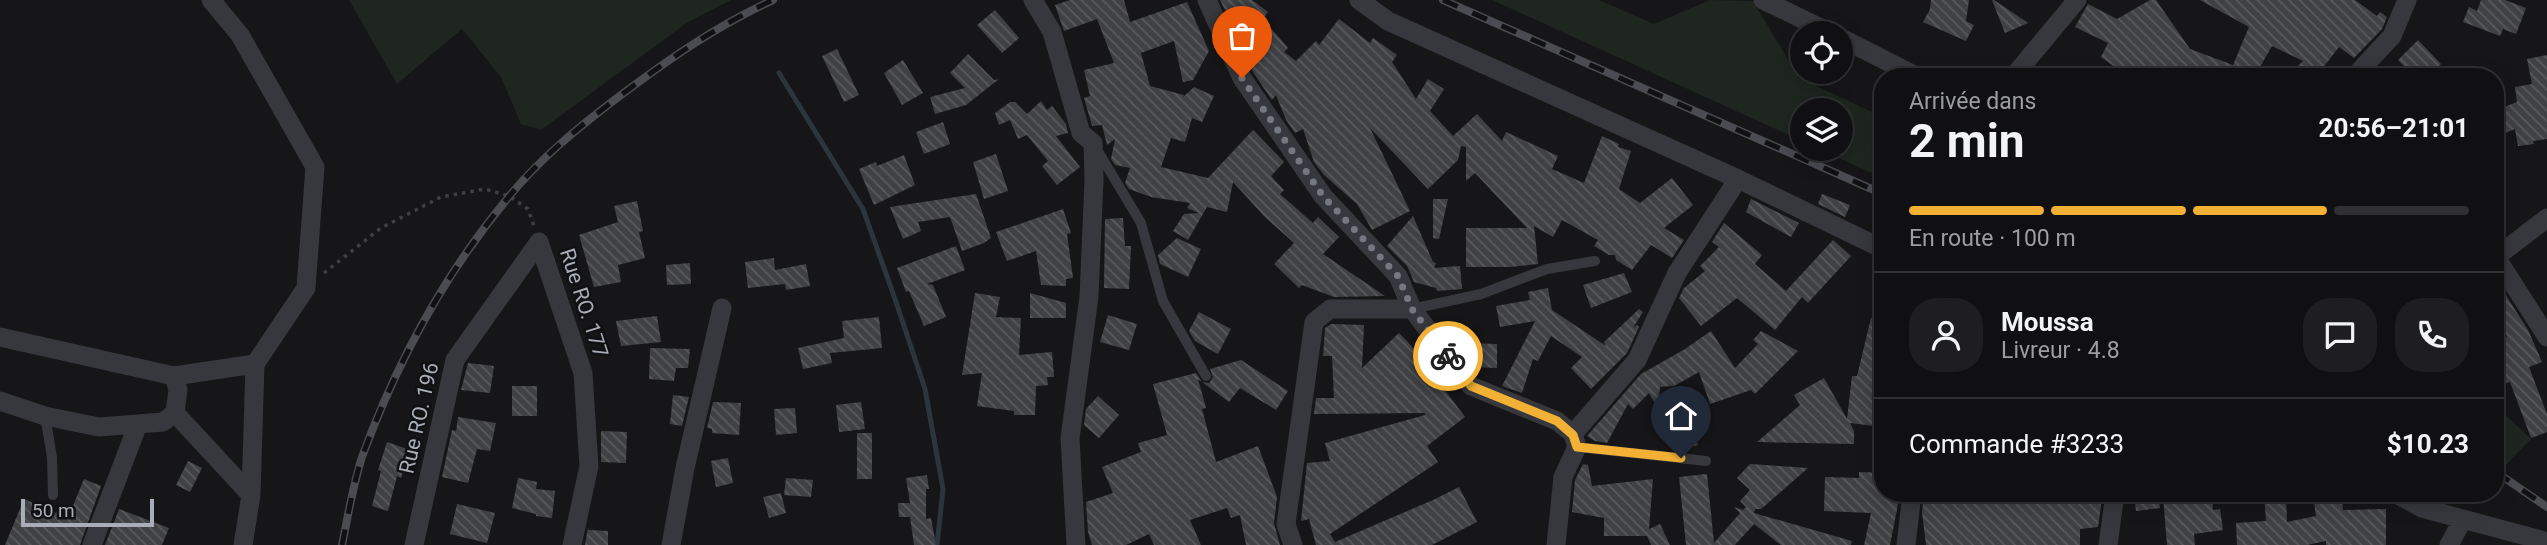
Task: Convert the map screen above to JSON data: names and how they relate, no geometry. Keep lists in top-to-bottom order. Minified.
{"streets":{"street":["Rue RO. 177","Rue RO. 196"]},"crossings":[["Rue RO. 177","Rue RO. 196"]],"scale_bar":"50 m","page":{"heading":["2 min","Arrivée dans","20:56–21:01"],"panel":["Moussa","Livreur · 4.8","Commande #3233","$10.23"],"bar":"En route · 100 m","scale":"50 m"}}
